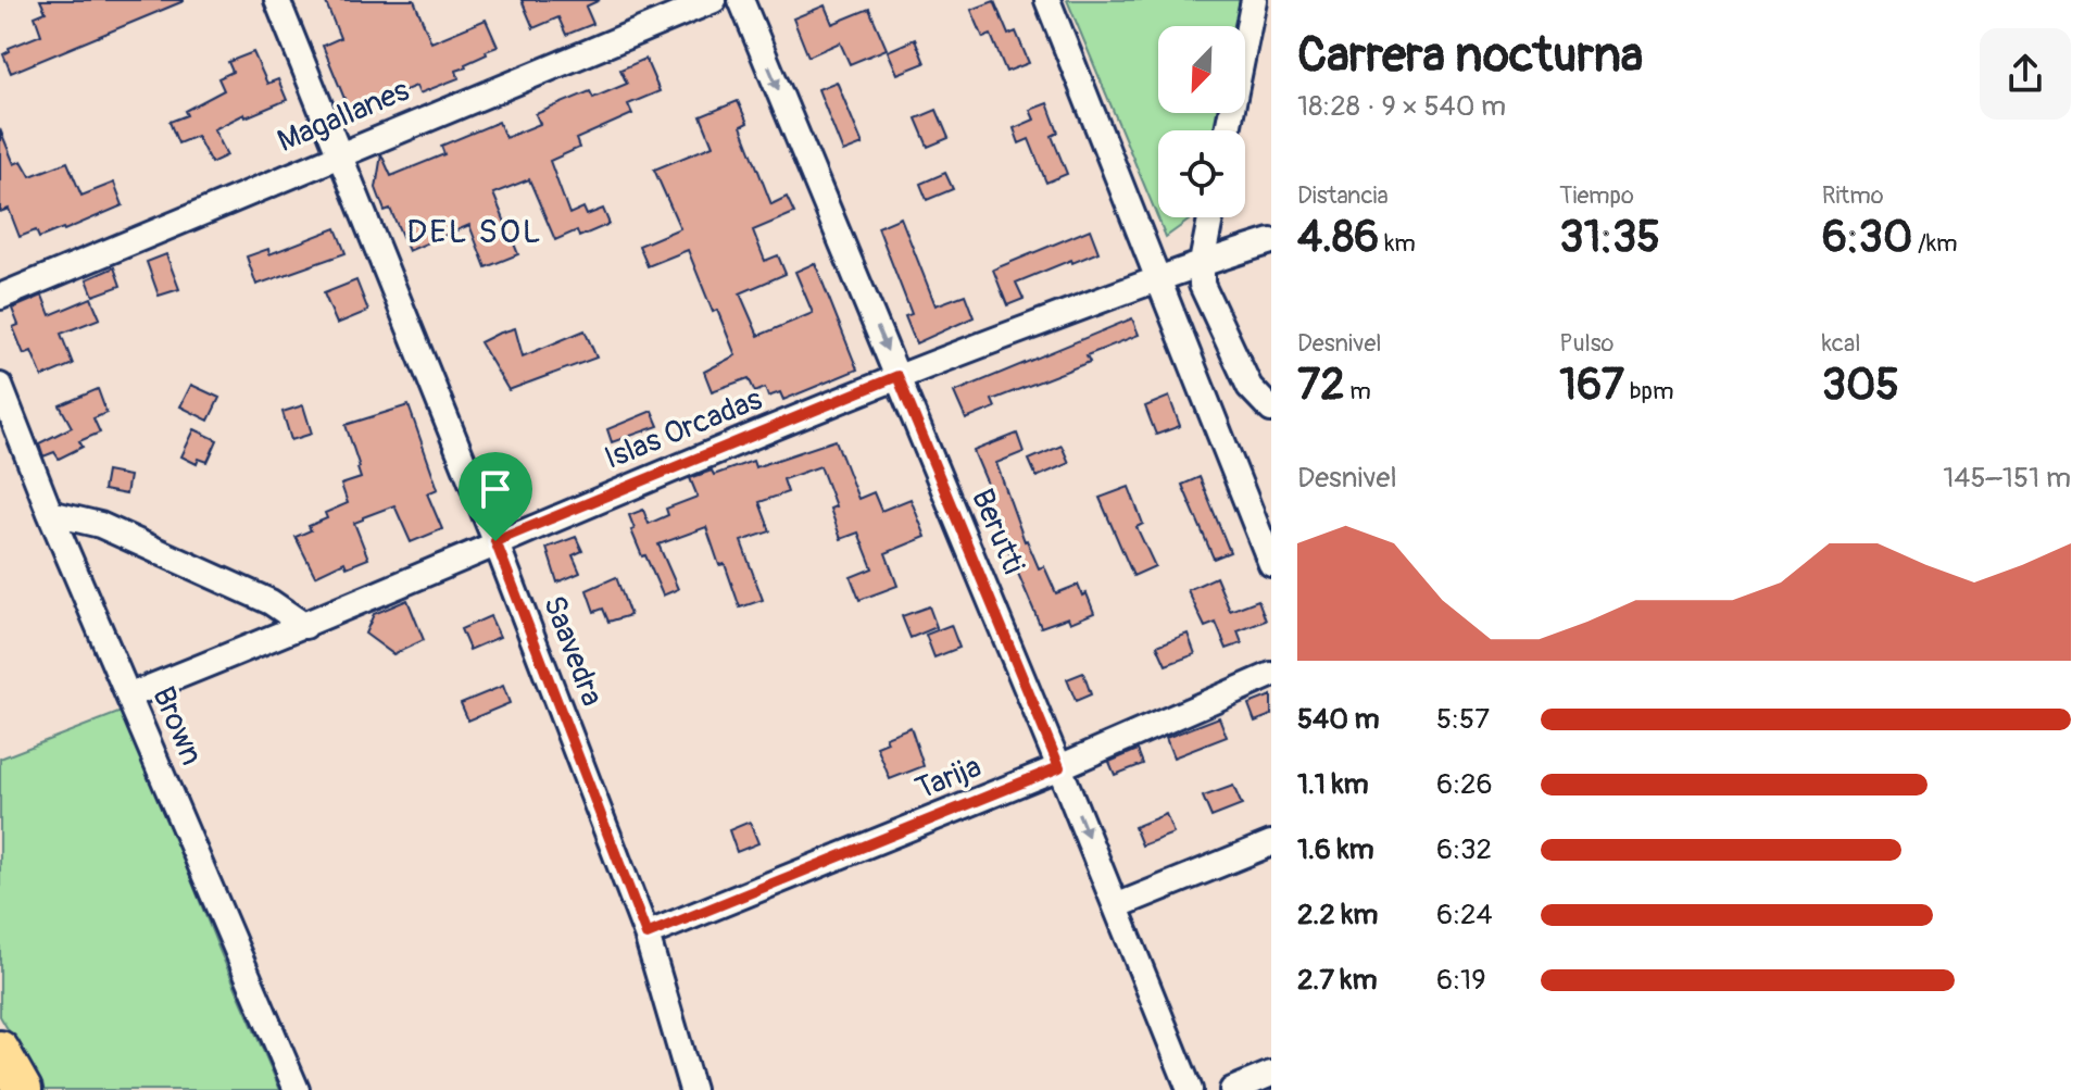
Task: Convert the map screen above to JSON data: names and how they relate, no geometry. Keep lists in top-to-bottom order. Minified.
{"streets":{"street":["Magallanes","Islas Orcadas","Berutti","Saavedra","Brown","Tarija"]},"crossings":[["Magallanes","Saavedra"],["Islas Orcadas","Berutti"],["Islas Orcadas","Saavedra"],["Islas Orcadas","Brown"],["Berutti","Tarija"],["Saavedra","Tarija"]],"one_way":["Berutti"],"districts":["DEL SOL"],"north":"bottom left","page":{"heading":["Carrera nocturna","18:28 · 9 × 540 m"],"stats":[["Distancia","4.86 km"],["Tiempo","31:35"],["Ritmo","6:30 /km"],["Desnivel","72 m"],["Pulso","167 bpm"],["kcal","305"]],"chart":["Desnivel","145–151 m"],"list":[{"name":"540 m","note":"5:57"},{"name":"1.1 km","note":"6:26"},{"name":"1.6 km","note":"6:32"},{"name":"2.2 km","note":"6:24"},{"name":"2.7 km","note":"6:19"}]}}
